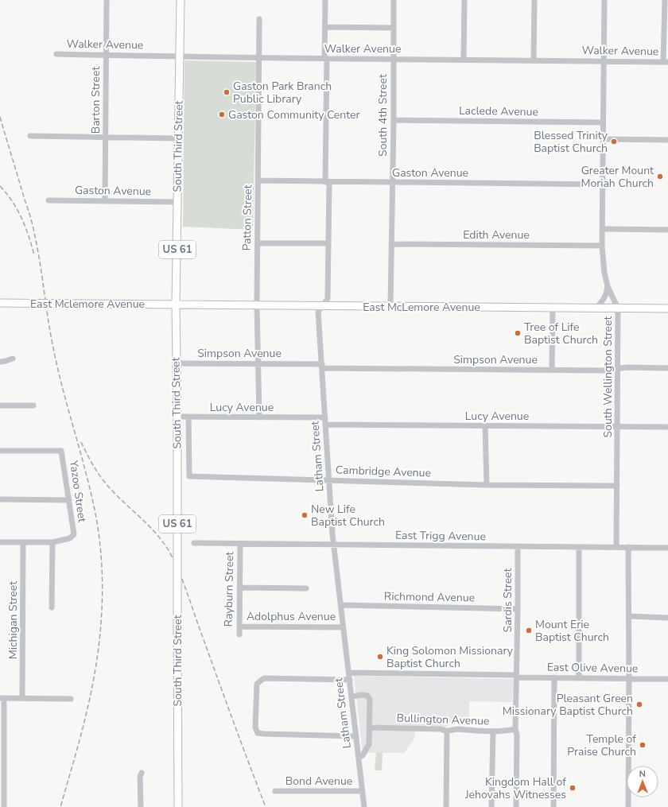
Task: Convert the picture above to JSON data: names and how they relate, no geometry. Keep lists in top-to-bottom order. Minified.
{"streets":{"main road":["South Third Street","US 61","East Mclemore Avenue","East McLemore Avenue"],"street":["Walker Avenue","Barton Street","Laclede Avenue","South 4th Street","Gaston Avenue","Patton Street","Edith Avenue","Simpson Avenue","South Wellington Street","Lucy Avenue","Latham Street","Cambridge Avenue","Yazoo Street","East Trigg Avenue","Rayburn Street","Richmond Avenue","Sardis Street","Adolphus Avenue","Michigan Street","East Olive Avenue","Bullington Avenue","Bond Avenue"]},"crossings":[["Walker Avenue","Barton Street"],["Walker Avenue","South 4th Street"],["Walker Avenue","South Third Street"],["Walker Avenue","Patton Street"],["Walker Avenue","South Wellington Street"],["Walker Avenue","Latham Street"],["Barton Street","Gaston Avenue"],["Laclede Avenue","South 4th Street"],["Laclede Avenue","South Wellington Street"],["South 4th Street","Gaston Avenue"],["South 4th Street","Edith Avenue"],["South 4th Street","East McLemore Avenue"],["South Third Street","Gaston Avenue"],["South Third Street","East Mclemore Avenue"],["South Third Street","East McLemore Avenue"],["South Third Street","Simpson Avenue"],["South Third Street","Lucy Avenue"],["Gaston Avenue","Patton Street"],["Gaston Avenue","South Wellington Street"],["Gaston Avenue","Latham Street"],["Patton Street","East McLemore Avenue"],["Patton Street","Simpson Avenue"],["Patton Street","Lucy Avenue"],["Edith Avenue","South Wellington Street"],["East Mclemore Avenue","East McLemore Avenue"],["East McLemore Avenue","South Wellington Street"],["East McLemore Avenue","Latham Street"],["Simpson Avenue","South Wellington Street"],["Simpson Avenue","Latham Street"],["South Wellington Street","Lucy Avenue"],["South Wellington Street","Cambridge Avenue"],["South Wellington Street","East Trigg Avenue"],["Lucy Avenue","Latham Street"],["Lucy Avenue","Cambridge Avenue"],["Latham Street","Cambridge Avenue"],["Latham Street","East Trigg Avenue"],["Latham Street","Richmond Avenue"],["Latham Street","Adolphus Avenue"],["Latham Street","East Olive Avenue"],["Latham Street","Bond Avenue"],["East Trigg Avenue","Rayburn Street"],["East Trigg Avenue","Sardis Street"],["Rayburn Street","Adolphus Avenue"],["Richmond Avenue","Sardis Street"],["Sardis Street","East Olive Avenue"],["Sardis Street","Bullington Avenue"]],"places":["Gaston Park Branch Public Library","Gaston Community Center","Blessed Trinity Baptist Church","Greater Mount Moriah Church","Tree of Life Baptist Church","New Life Baptist Church","Mount Erie Baptist Church","King Solomon Missionary Baptist Church","Pleasant Green Missionary Baptist Church","Temple of Praise Church","Kingdom Hall of Jehovahs Witnesses"],"north":"top"}
